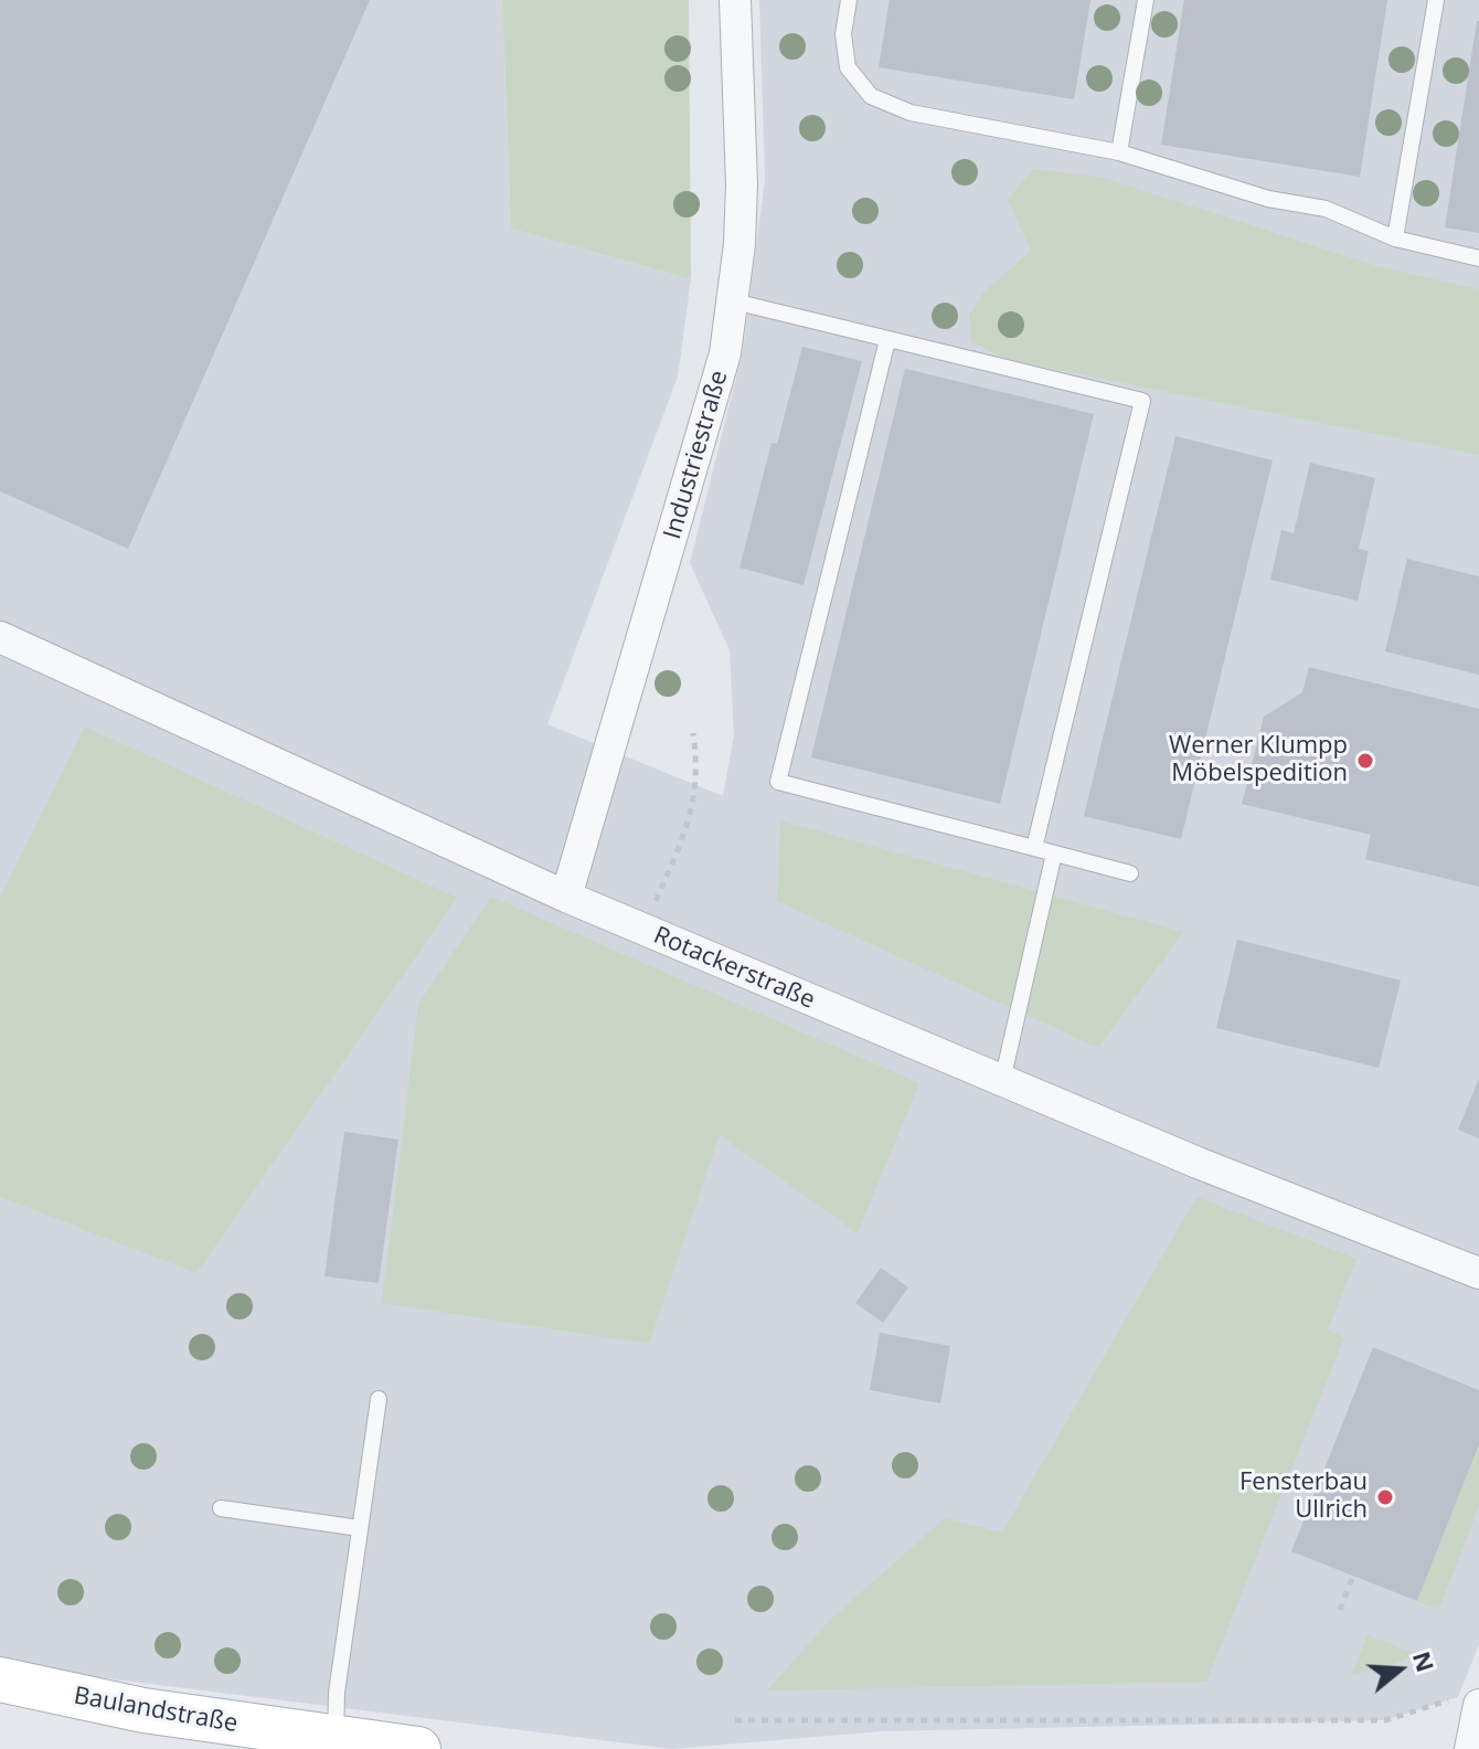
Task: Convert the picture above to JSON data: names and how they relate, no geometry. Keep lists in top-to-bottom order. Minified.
{"streets":{"street":["Industriestraße","Rotackerstraße","Baulandstraße"]},"crossings":[["Industriestraße","Rotackerstraße"]],"places":["Werner Klumpp Möbelspedition","Fensterbau Ullrich"],"north":"right"}
